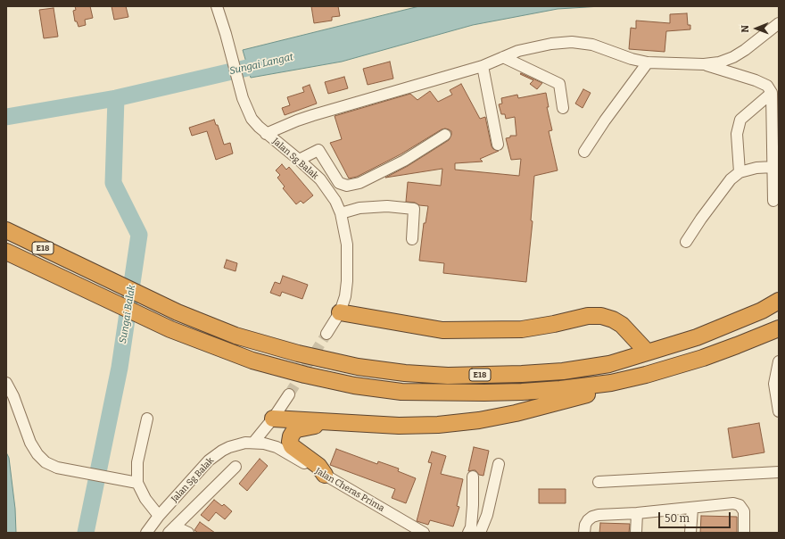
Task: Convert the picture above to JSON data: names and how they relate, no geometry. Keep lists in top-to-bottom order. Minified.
{"streets":{"highway":["E18"],"street":["Jalan Sg Balak","Jalan Cheras Prima"]},"crossings":[["Jalan Sg Balak","Jalan Cheras Prima"]],"water":["Sungai Langat","Sungai Balak"],"scale_bar":"50 m","north":"left"}
